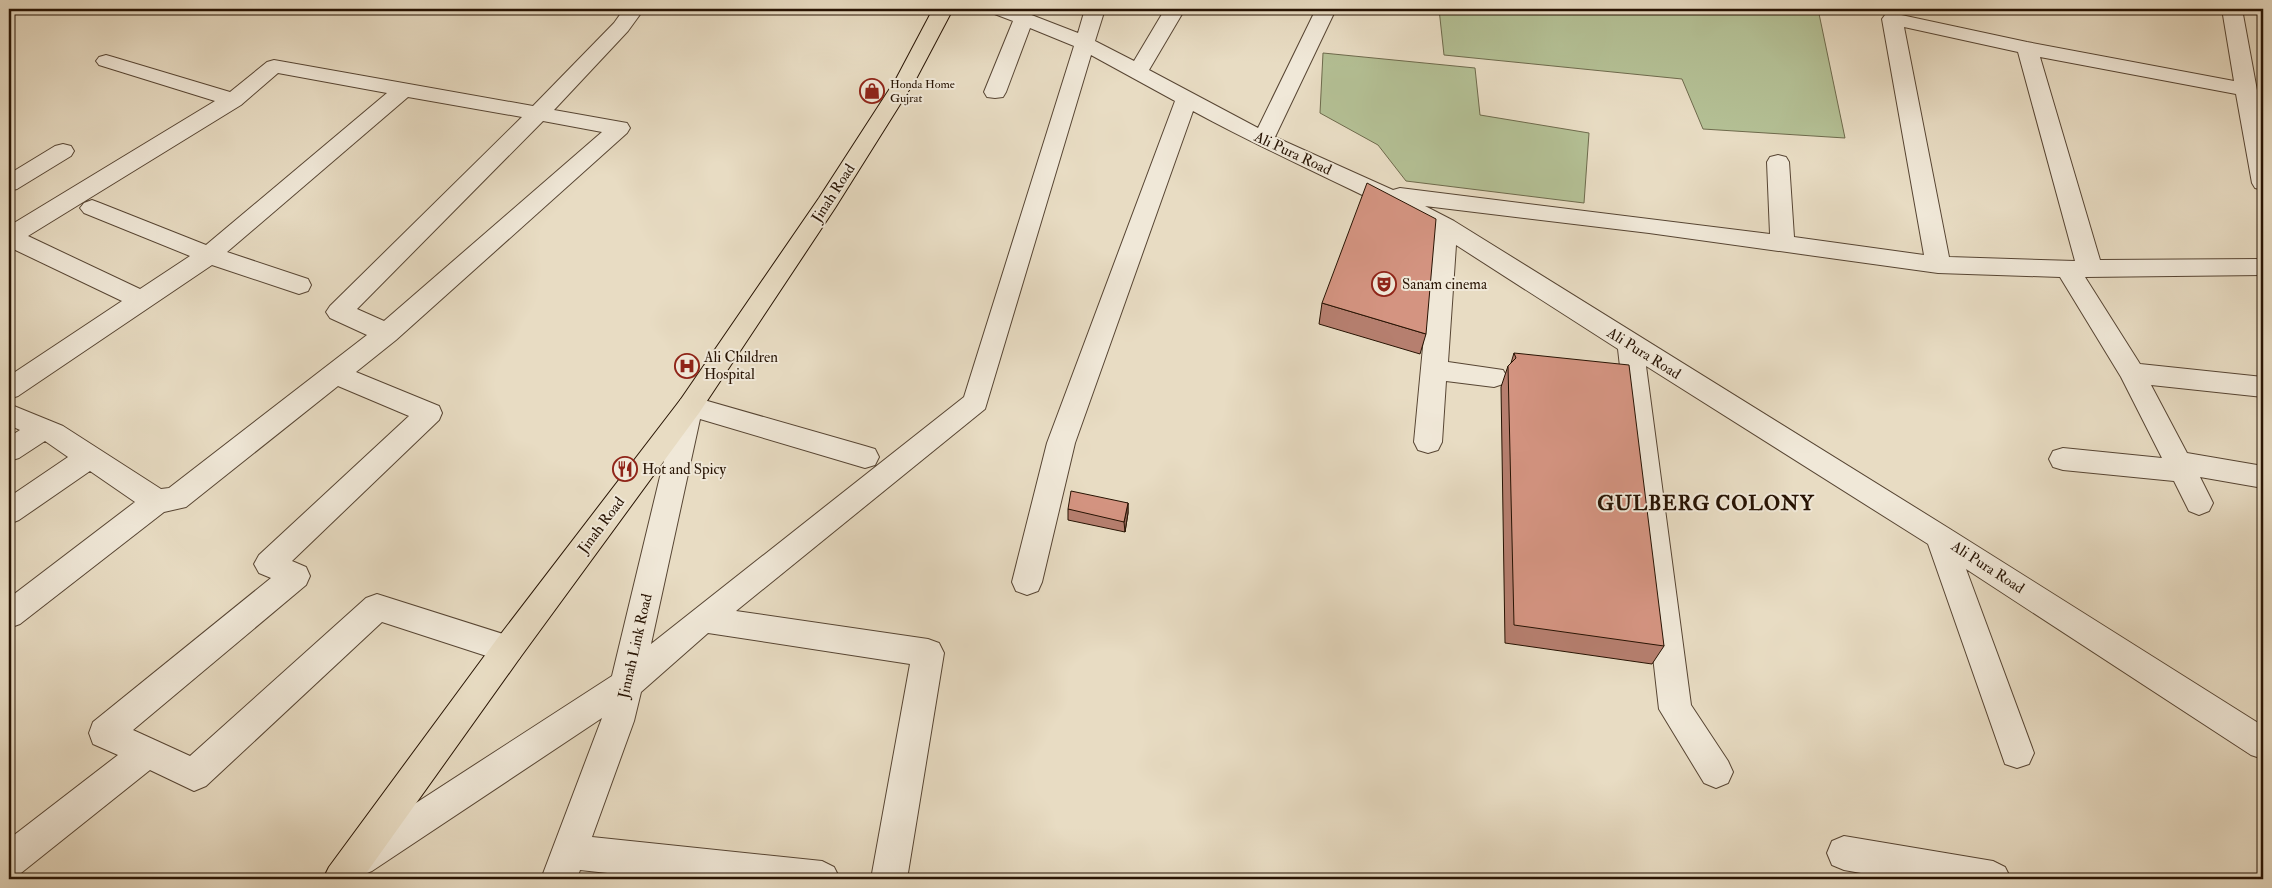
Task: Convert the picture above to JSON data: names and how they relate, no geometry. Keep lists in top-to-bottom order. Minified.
{"streets":{"main road":["Jinah Road"],"street":["Ali Pura Road","Jinnah Link Road"]},"crossings":[["Jinah Road","Jinnah Link Road"]],"districts":["GULBERG COLONY"],"places":{"shop":["Honda Home Gujrat"],"theatre":["Sanam cinema"],"hospital":["Ali Children Hospital"],"restaurant":["Hot and Spicy"]}}
